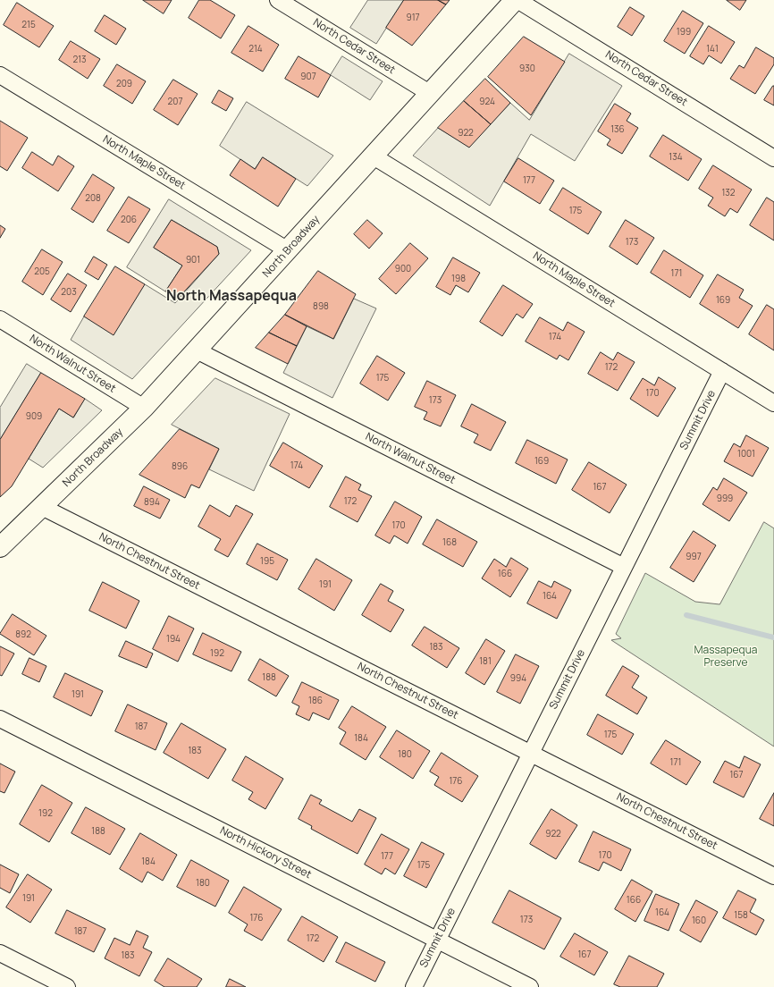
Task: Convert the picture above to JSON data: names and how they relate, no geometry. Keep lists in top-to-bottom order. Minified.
{"streets":{"main road":["North Broadway"],"street":["North Cedar Street","North Maple Street","North Walnut Street","Summit Drive","North Chestnut Street","North Hickory Street"]},"crossings":[["North Cedar Street","North Broadway"],["North Maple Street","North Broadway"],["North Maple Street","Summit Drive"],["North Broadway","North Walnut Street"],["North Broadway","North Chestnut Street"],["North Walnut Street","Summit Drive"],["Summit Drive","North Chestnut Street"],["Summit Drive","North Hickory Street"]],"districts":["North Massapequa"],"parks":["Massapequa Preserve"],"house_numbers":["917","215","199","214","141","213","930","907","209","207","924","136","922","134","177","132","208","175","206","173","901","900","205","171","198","203","169","898","174","172","175","170","173","909","1001","169","174","896","167","999","172","894","170","168","997","195","166","191","164","892","194","183","192","181","188","994","191","186","187","175","184","183","180","171","167","176","192","188","922","170","177","184","175","180","191","166","164","158","176","173","160","187","172","167","183"]}
